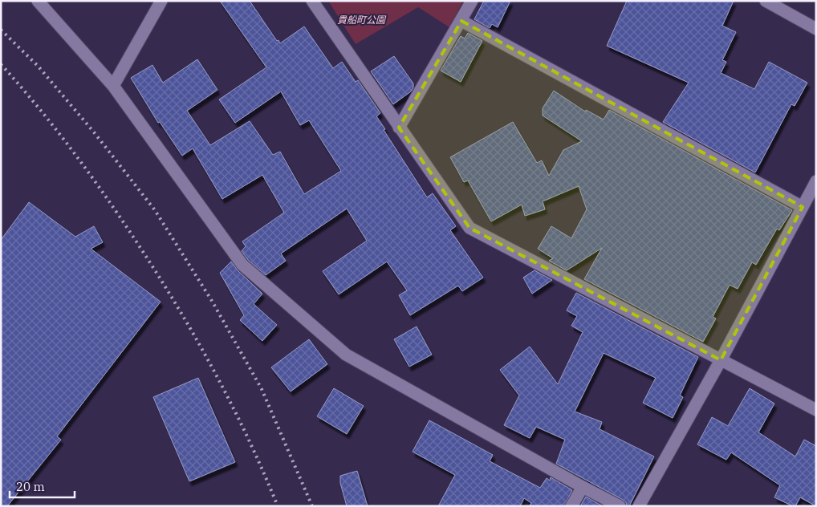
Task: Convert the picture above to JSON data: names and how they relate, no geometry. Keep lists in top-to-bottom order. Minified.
{"parks":["貴船町公園"],"scale_bar":"20 m"}
